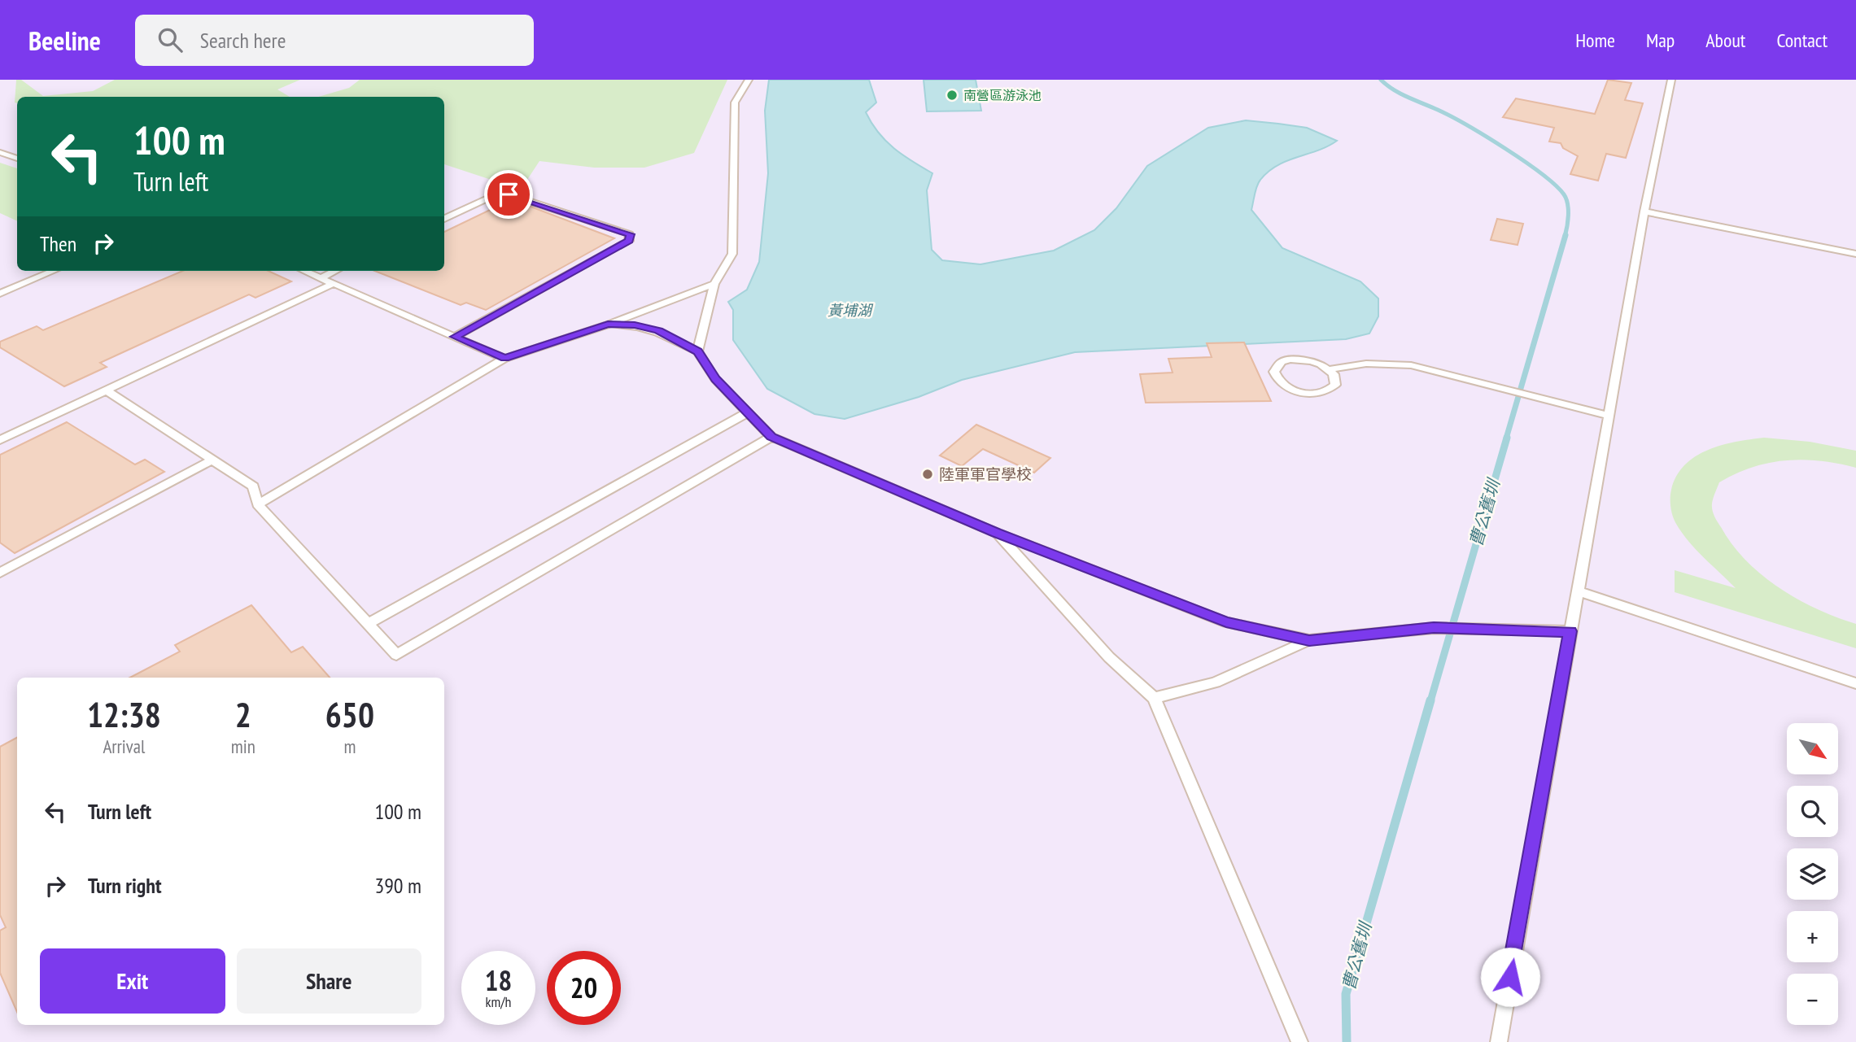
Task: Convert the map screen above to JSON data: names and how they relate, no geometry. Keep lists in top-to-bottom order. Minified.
{"water":["黃埔湖","曹公舊圳"],"places":["南營區游泳池","陸軍軍官學校"],"north":"bottom right","page":{"header":"Beeline","search":"Search here","nav":["Home","Map","About","Contact"],"turn":["100 m","Turn left"],"then":"Then","eta":["12:38","Arrival","2","min","650","m"],"map_buttons":["+","−"],"list":[{"name":"Turn left","value":"100 m"},{"name":"Turn right","value":"390 m"}],"buttons":["Exit","Share"],"speed":"18 km/h","limit":"20"}}
